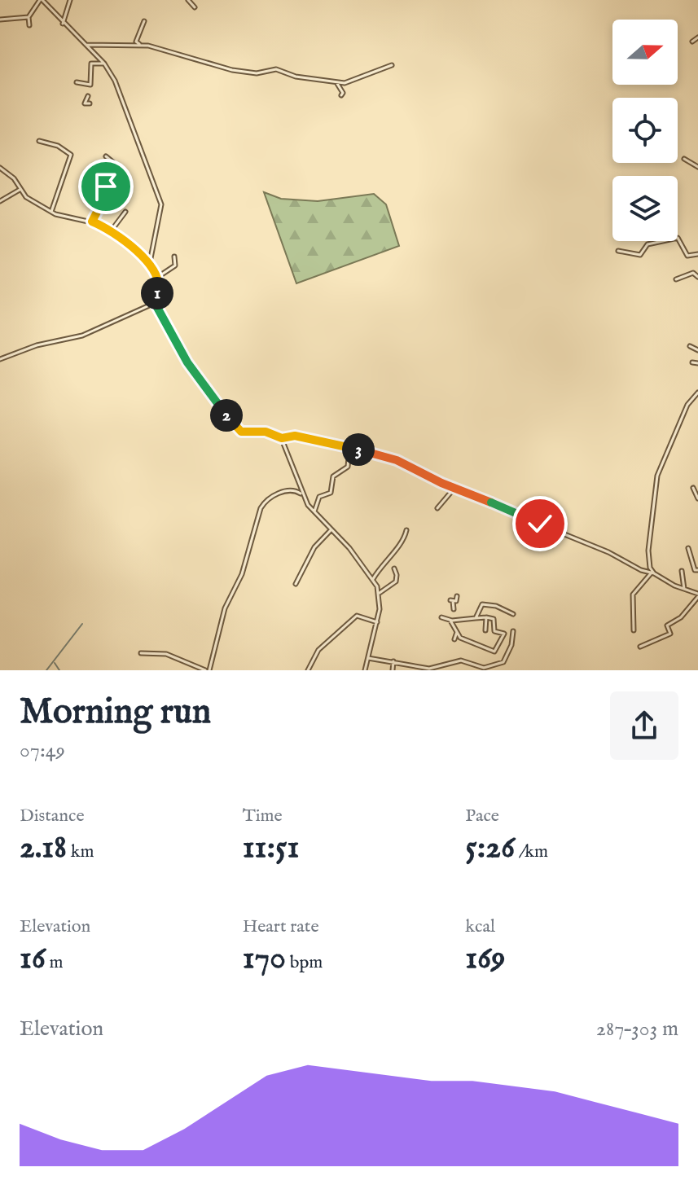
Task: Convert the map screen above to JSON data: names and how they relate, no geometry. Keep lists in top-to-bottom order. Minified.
{"north":"right","page":{"pins":["1","2","3"],"heading":["Morning run","07:49"],"stats":[["Distance","2.18 km"],["Time","11:51"],["Pace","5:26 /km"],["Elevation","16 m"],["Heart rate","170 bpm"],["kcal","169"]],"chart":["Elevation","287–303 m"]}}
